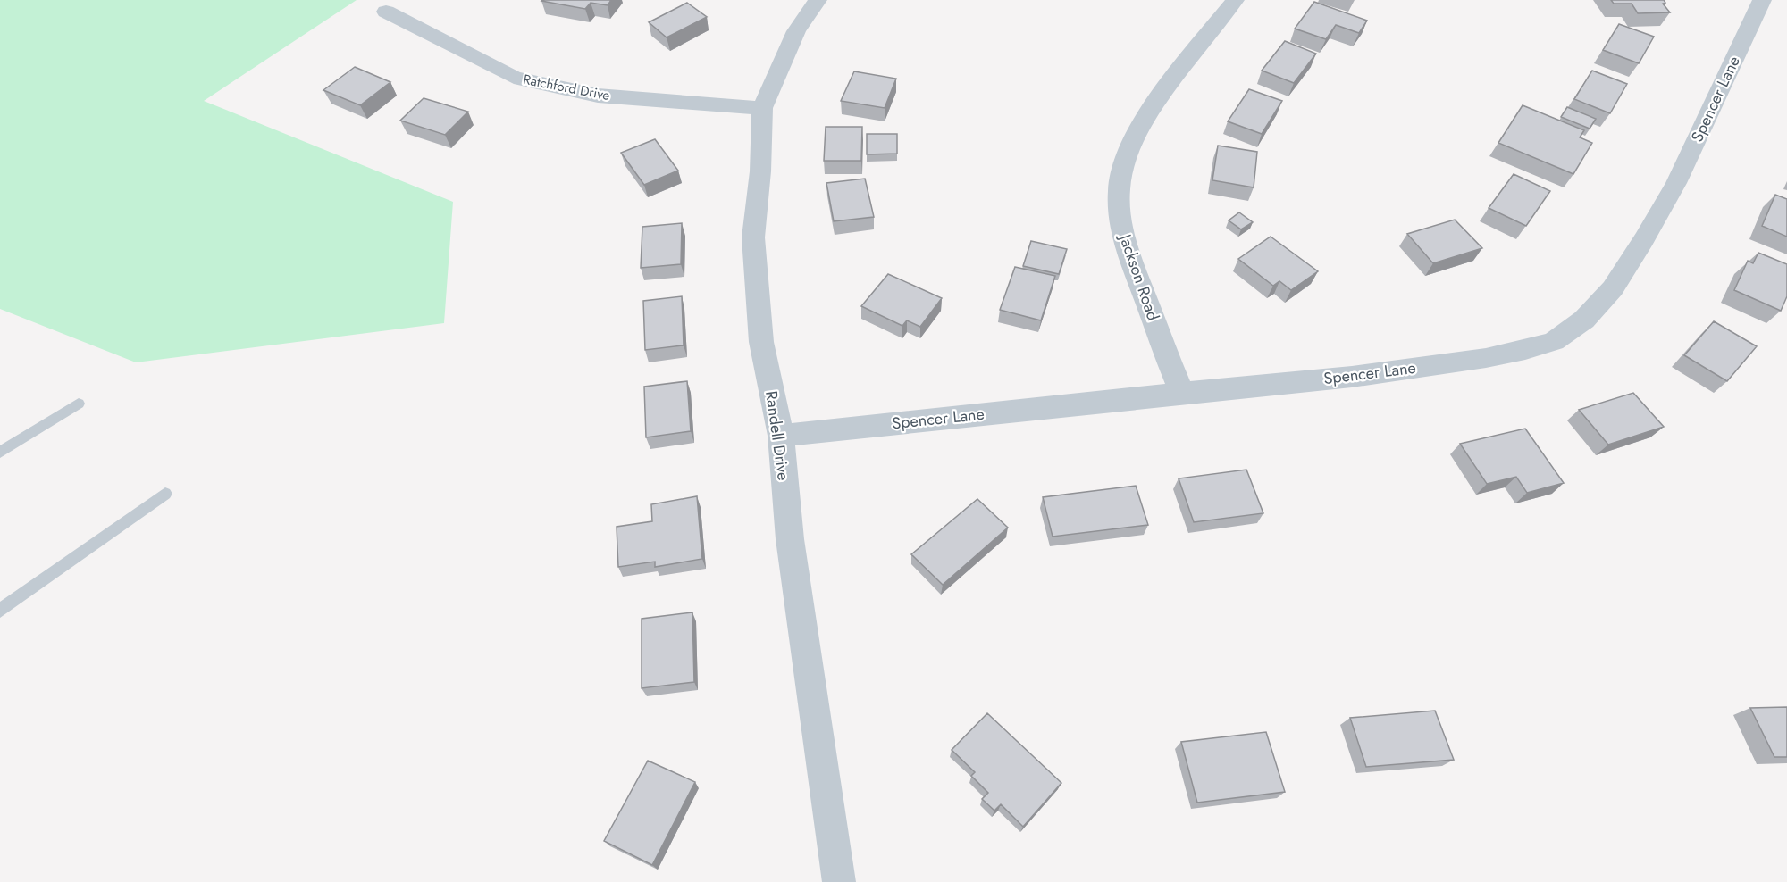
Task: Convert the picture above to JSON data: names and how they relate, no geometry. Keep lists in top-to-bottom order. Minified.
{"streets":{"street":["Ratchford Drive","Spencer Lane","Jackson Road","Randell Drive"]},"crossings":[["Ratchford Drive","Randell Drive"],["Spencer Lane","Jackson Road"],["Spencer Lane","Randell Drive"]]}
